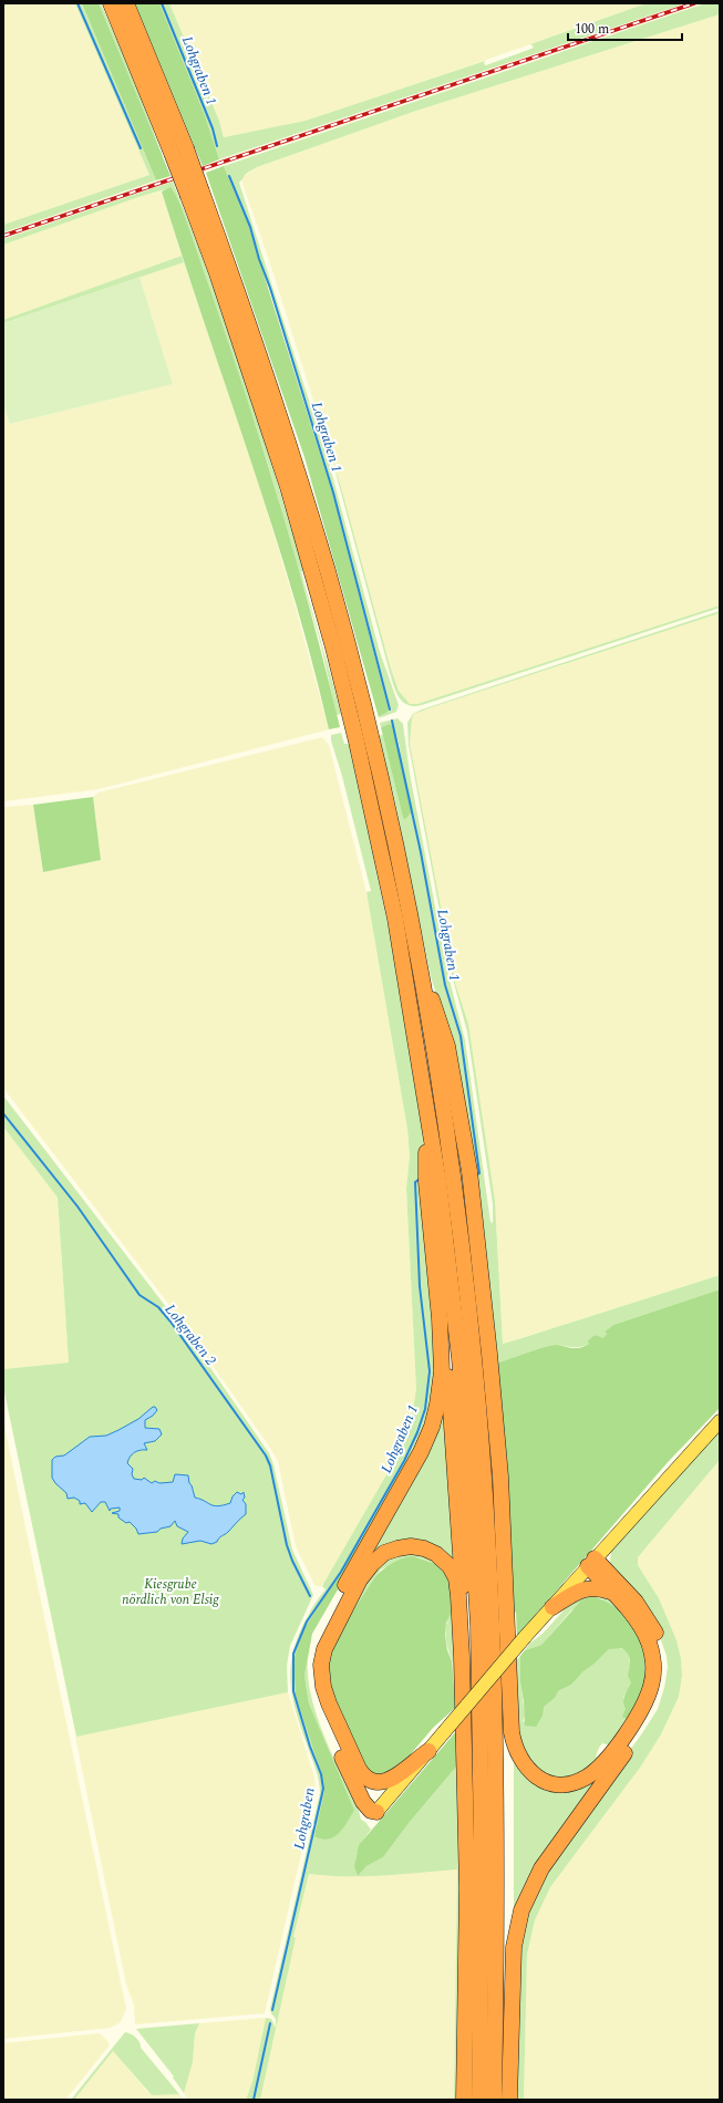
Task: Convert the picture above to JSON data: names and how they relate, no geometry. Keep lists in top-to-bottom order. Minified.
{"water":["Lohgraben 1","Lohgraben 2","Lohgraben"],"parks":["Kiesgrube nördlich von Elsig"],"scale_bar":"100 m"}
